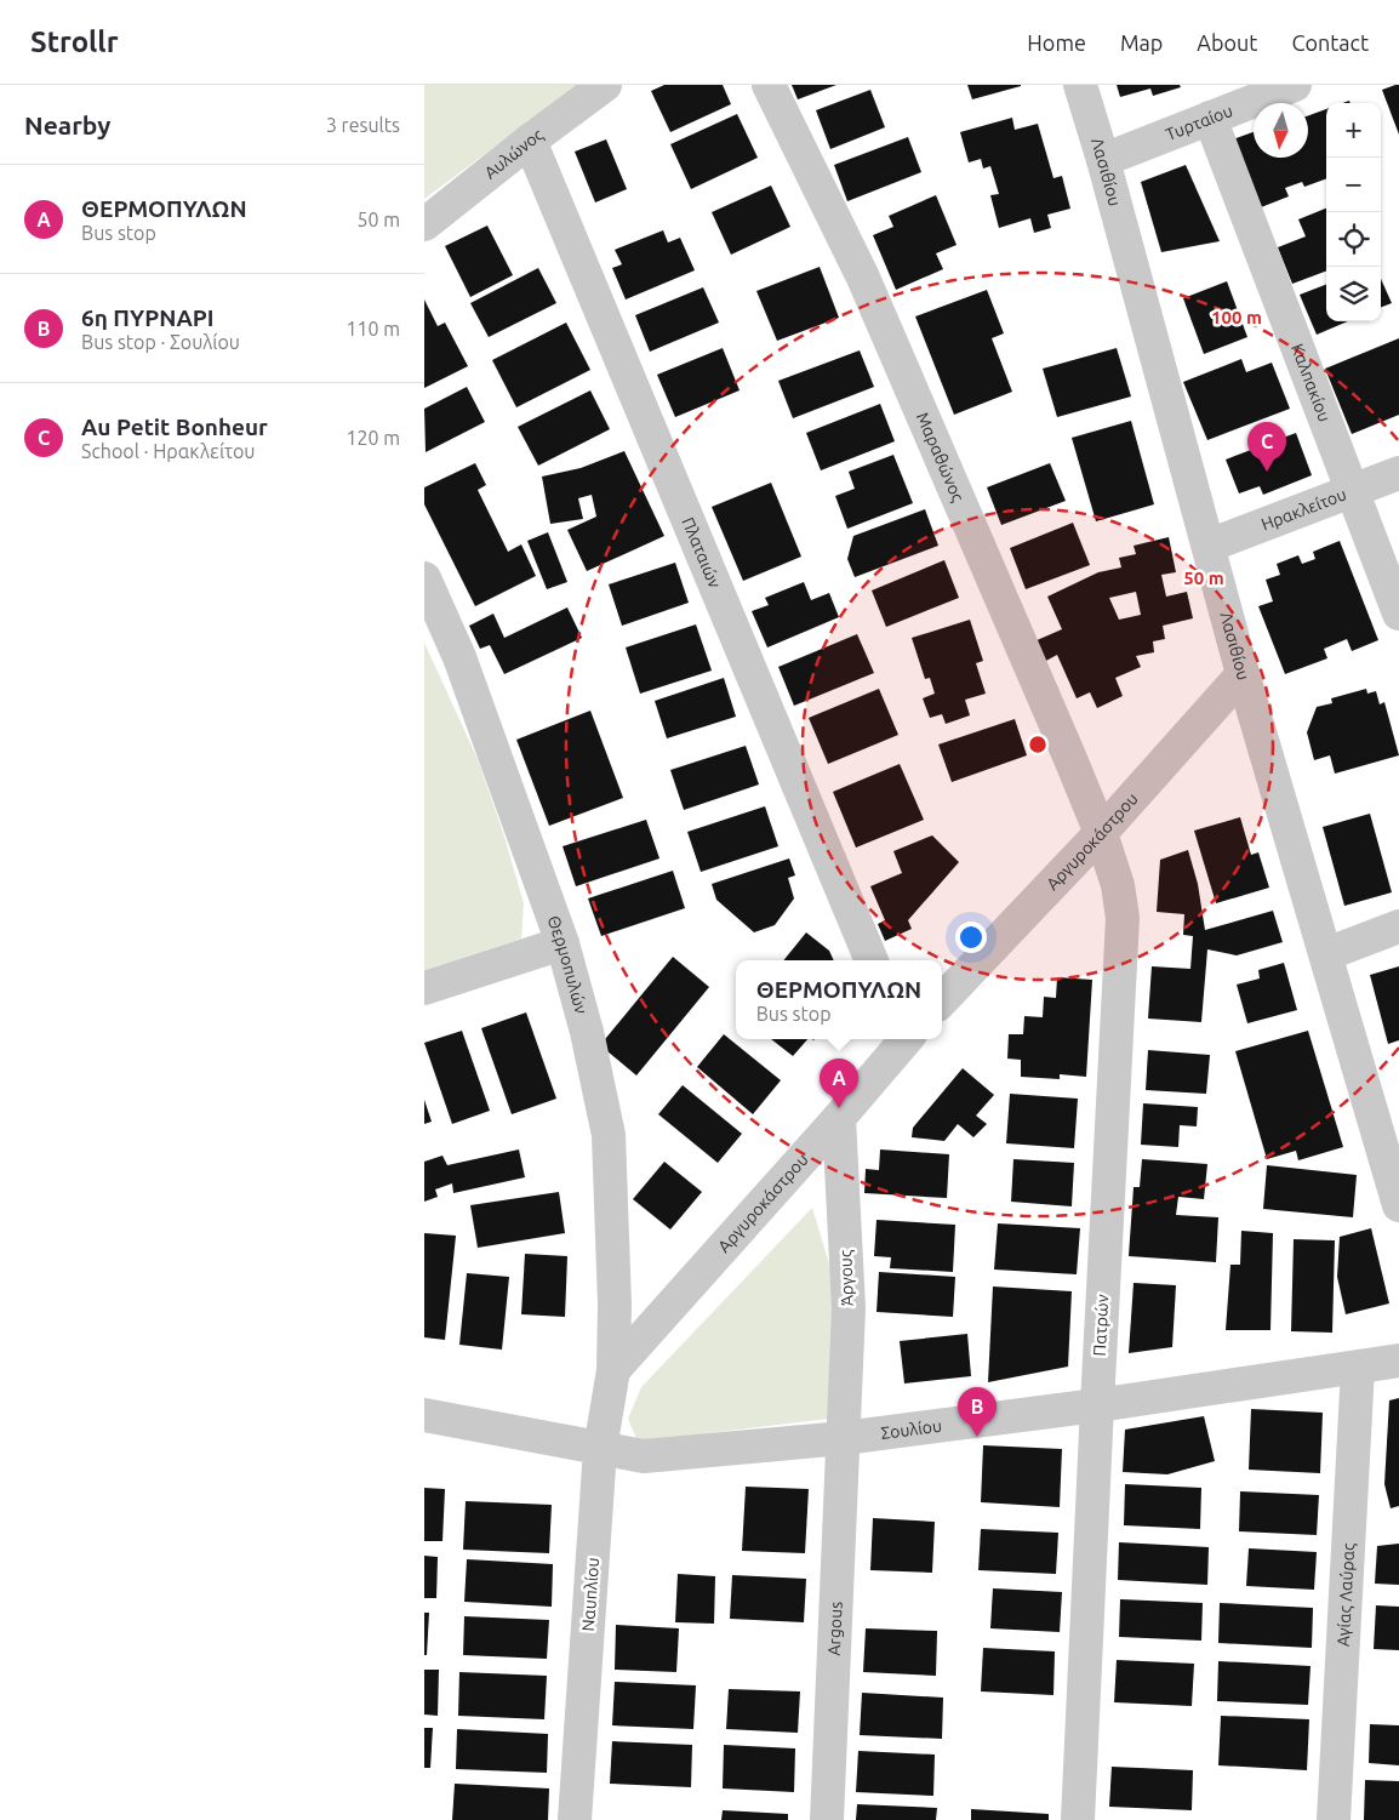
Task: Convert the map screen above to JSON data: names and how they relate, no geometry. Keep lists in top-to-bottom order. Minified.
{"streets":{"street":["Τυρταίου","Αυλώνος","Λασιθίου","Καλπακίου","Μαραθώνος","Ηρακλείτου","Πλαταιών","Αργυροκάστρου","Θερμοπυλών","Άργους","Πατρών","Σουλίου","Ναυπλίου","Αγίας Λαύρας","Argous"]},"crossings":[["Τυρταίου","Λασιθίου"],["Τυρταίου","Καλπακίου"],["Αυλώνος","Πλαταιών"],["Λασιθίου","Ηρακλείτου"],["Λασιθίου","Αργυροκάστρου"],["Καλπακίου","Ηρακλείτου"],["Μαραθώνος","Αργυροκάστρου"],["Μαραθώνος","Πατρών"],["Αργυροκάστρου","Θερμοπυλών"],["Αργυροκάστρου","Άργους"],["Αργυροκάστρου","Πατρών"],["Αργυροκάστρου","Ναυπλίου"],["Θερμοπυλών","Ναυπλίου"],["Άργους","Σουλίου"],["Άργους","Argous"],["Πατρών","Σουλίου"],["Σουλίου","Ναυπλίου"],["Σουλίου","Αγίας Λαύρας"],["Σουλίου","Argous"]],"north":"bottom","page":{"header":"Strollr","nav":["Home","Map","About","Contact"],"heading":["Nearby","3 results"],"map_buttons":["+","−"],"list":[{"mark":"A","name":"ΘΕΡΜΟΠΥΛΩΝ","note":"Bus stop","value":"50 m"},{"mark":"B","name":"6η ΠΥΡΝΑΡΙ","note":"Bus stop · Σουλίου","value":"110 m"},{"mark":"C","name":"Au Petit Bonheur","note":"School · Ηρακλείτου","value":"120 m"}],"pins":["C","A","B"],"popup":["ΘΕΡΜΟΠΥΛΩΝ","Bus stop"]},"rings":["100 m","50 m"]}
